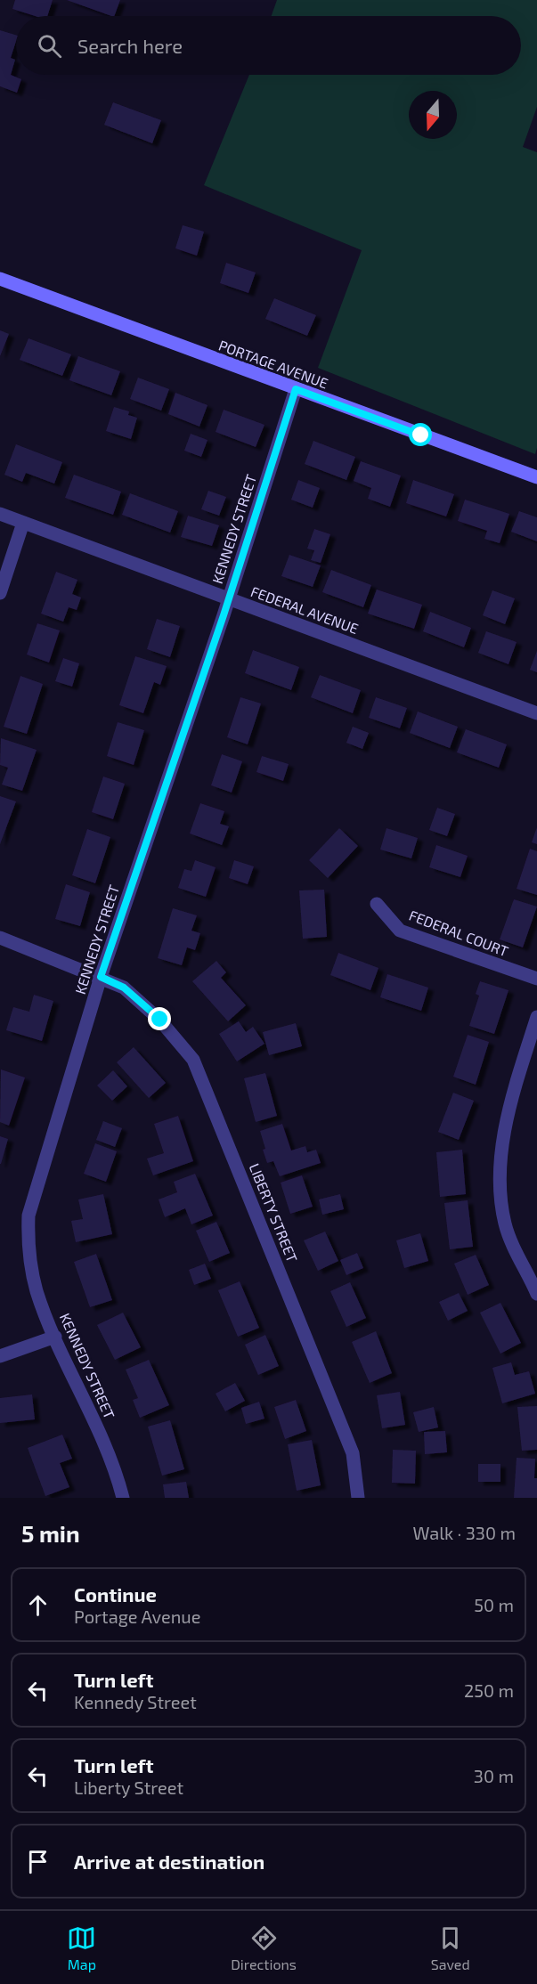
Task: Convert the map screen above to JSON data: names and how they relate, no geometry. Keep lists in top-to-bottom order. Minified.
{"streets":{"street":["PORTAGE AVENUE","KENNEDY STREET","FEDERAL AVENUE","FEDERAL COURT","LIBERTY STREET"]},"crossings":[["PORTAGE AVENUE","KENNEDY STREET"],["KENNEDY STREET","FEDERAL AVENUE"],["KENNEDY STREET","LIBERTY STREET"]],"north":"bottom","page":{"search":"Search here","heading":["5 min","Walk · 330 m"],"list":[["Continue","Portage Avenue","50 m"],["Turn left","Kennedy Street","250 m"],["Turn left","Liberty Street","30 m"],"Arrive at destination"],"nav":["Map","Directions","Saved"]}}
